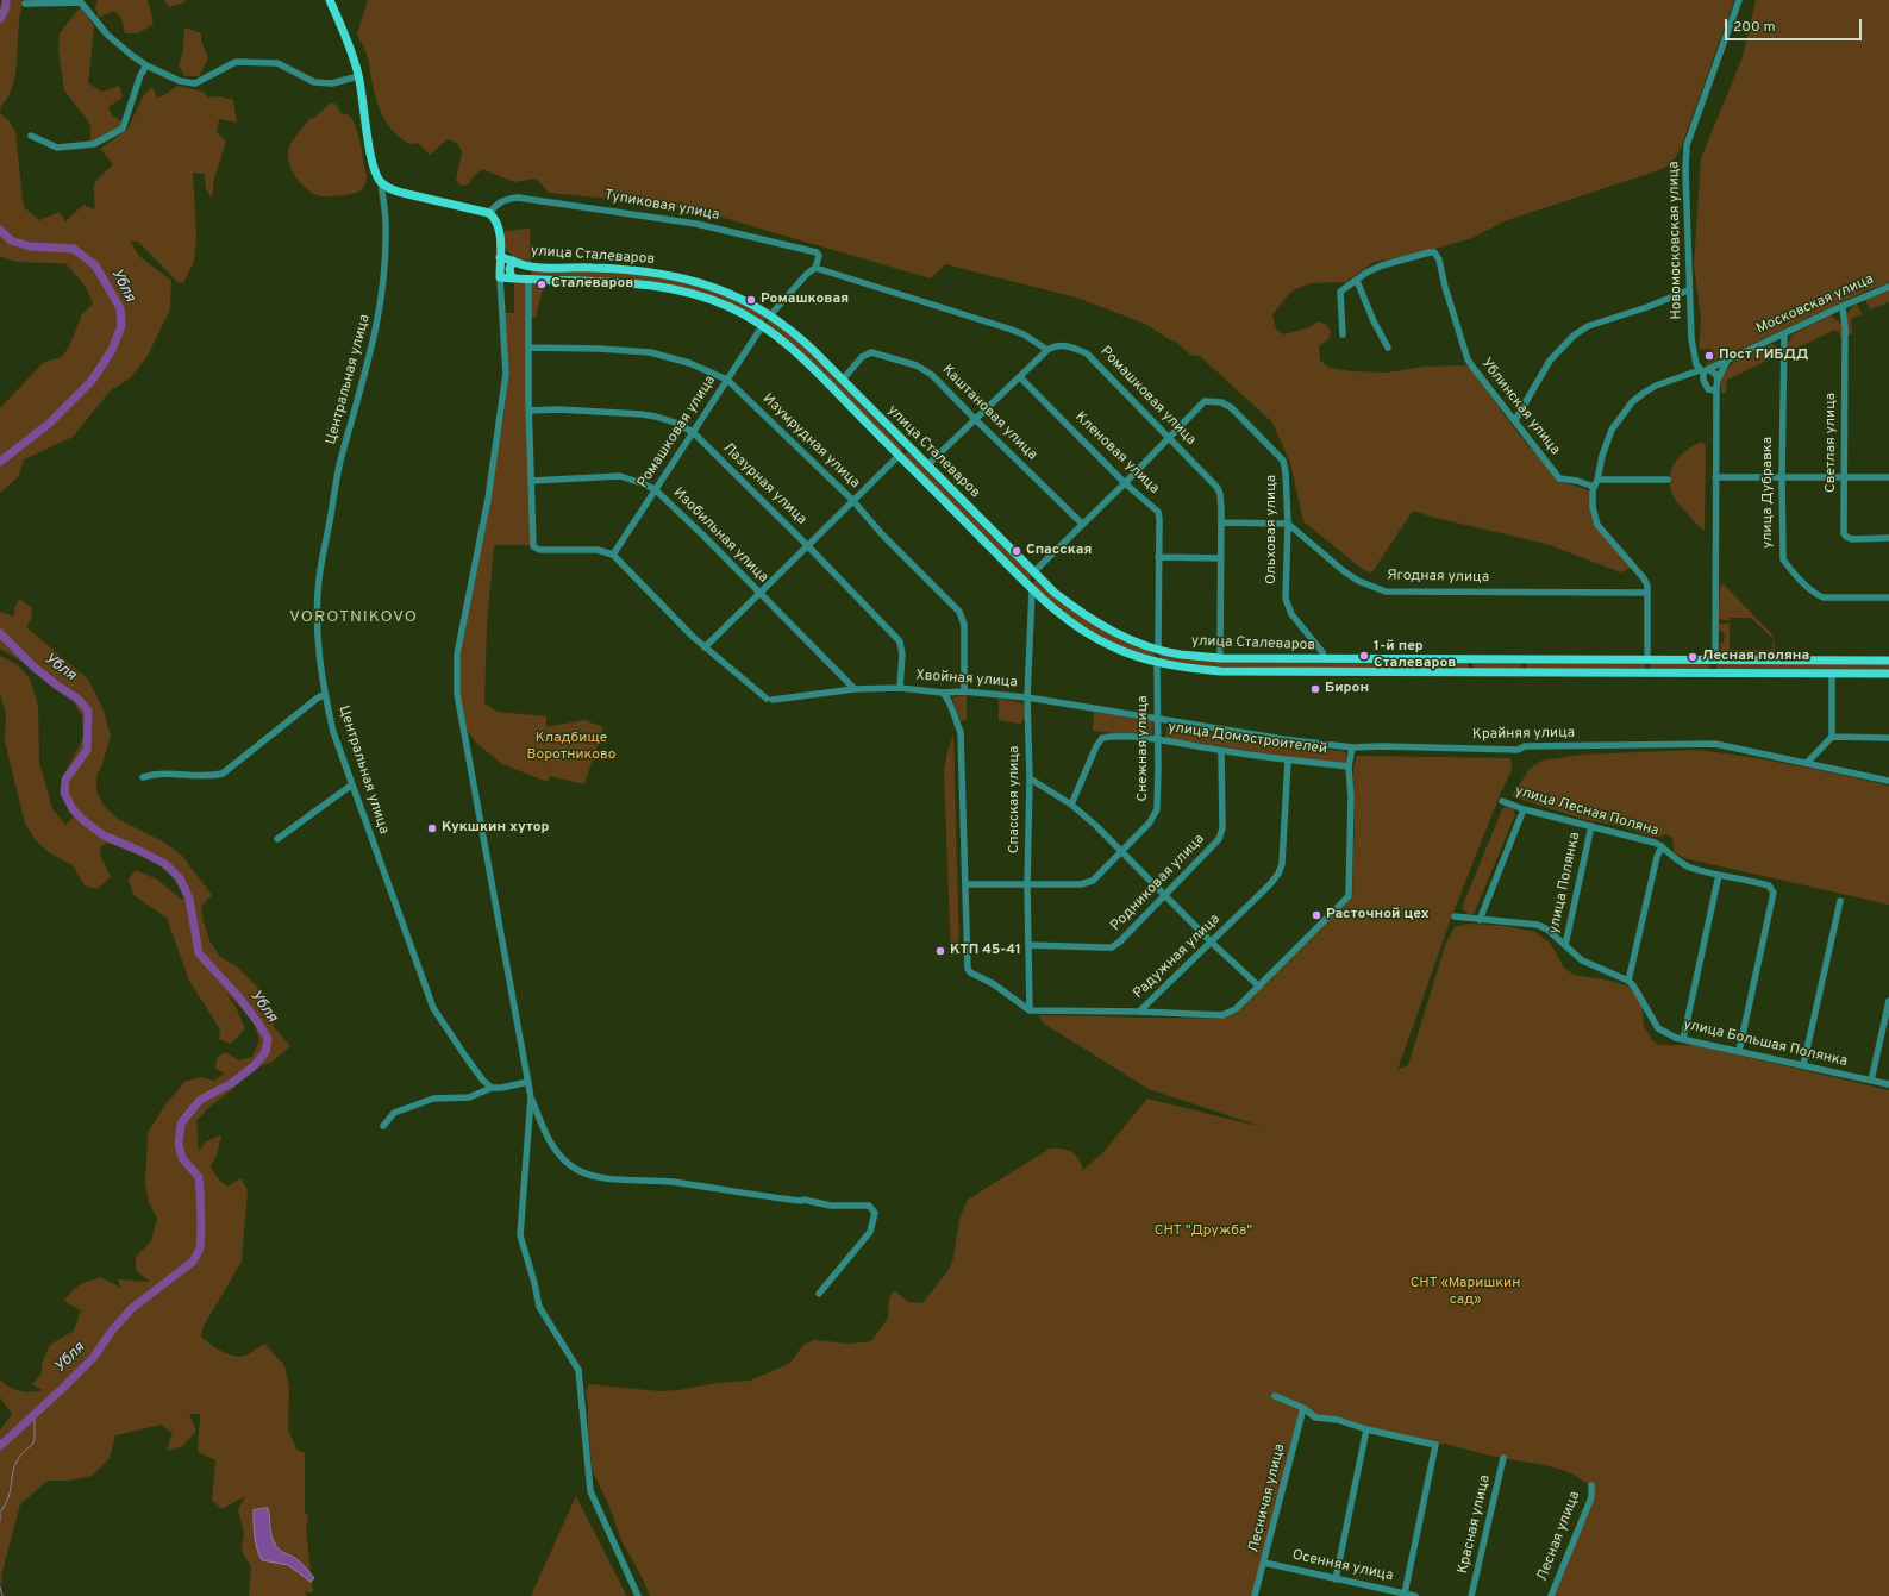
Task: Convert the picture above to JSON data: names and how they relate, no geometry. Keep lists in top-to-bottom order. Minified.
{"streets":{"main road":["улица Сталеваров"],"street":["Тупиковая улица","Новомосковская улица","Московская улица","Центральная улица","Ромашковая улица","Ублинская улица","Каштановая улица","Изумрудная улица","Светлая улица","Кленовая улица","Лазурная улица","улица Дубравка","Ольховая улица","Изобильная улица","Ягодная улица","Хвойная улица","Крайняя улица","улица Домостроителей","Снежная улица","Спасская улица","улица Лесная Поляна","Родниковая улица","улица Полянка","Радужная улица","улица Большая Полянка","Лесничая улица","Красная улица","Лесная улица","Осенняя улица"]},"crossings":[["Новомосковская улица","Московская улица"],["улица Сталеваров","Московская улица"],["улица Сталеваров","Ромашковая улица"],["улица Сталеваров","Каштановая улица"],["улица Сталеваров","Кленовая улица"],["улица Сталеваров","Ольховая улица"],["улица Сталеваров","Снежная улица"],["улица Сталеваров","Спасская улица"],["Московская улица","Ублинская улица"],["Московская улица","Светлая улица"],["Московская улица","улица Дубравка"],["Московская улица","Ягодная улица"],["Ромашковая улица","Изумрудная улица"],["Ромашковая улица","Лазурная улица"],["Ромашковая улица","Ольховая улица"],["Ромашковая улица","Изобильная улица"],["Ромашковая улица","Хвойная улица"],["Изумрудная улица","Хвойная улица"],["Лазурная улица","Хвойная улица"],["Ольховая улица","Ягодная улица"],["Изобильная улица","Хвойная улица"],["Хвойная улица","Крайняя улица"],["Хвойная улица","Снежная улица"],["Хвойная улица","Спасская улица"],["Крайняя улица","Снежная улица"],["улица Домостроителей","Снежная улица"],["улица Домостроителей","Родниковая улица"],["улица Домостроителей","Радужная улица"],["Снежная улица","Спасская улица"],["Спасская улица","Родниковая улица"],["Спасская улица","Радужная улица"],["улица Лесная Поляна","улица Полянка"],["улица Лесная Поляна","улица Большая Полянка"],["Лесничая улица","Осенняя улица"]],"districts":["VOROTNIKOVO"],"water":["Убля"],"parks":["Кладбище Воротниково","СНТ \"Дружба\"","СНТ «Маришкин сад»"],"places":["Сталеваров","Ромашковая","Пост ГИБДД","Спасская","1-й пер Сталеваров","Лесная поляна","Бирон","Кукшкин хутор","Расточной цех","КТП 45-41"],"scale_bar":"200 m"}
